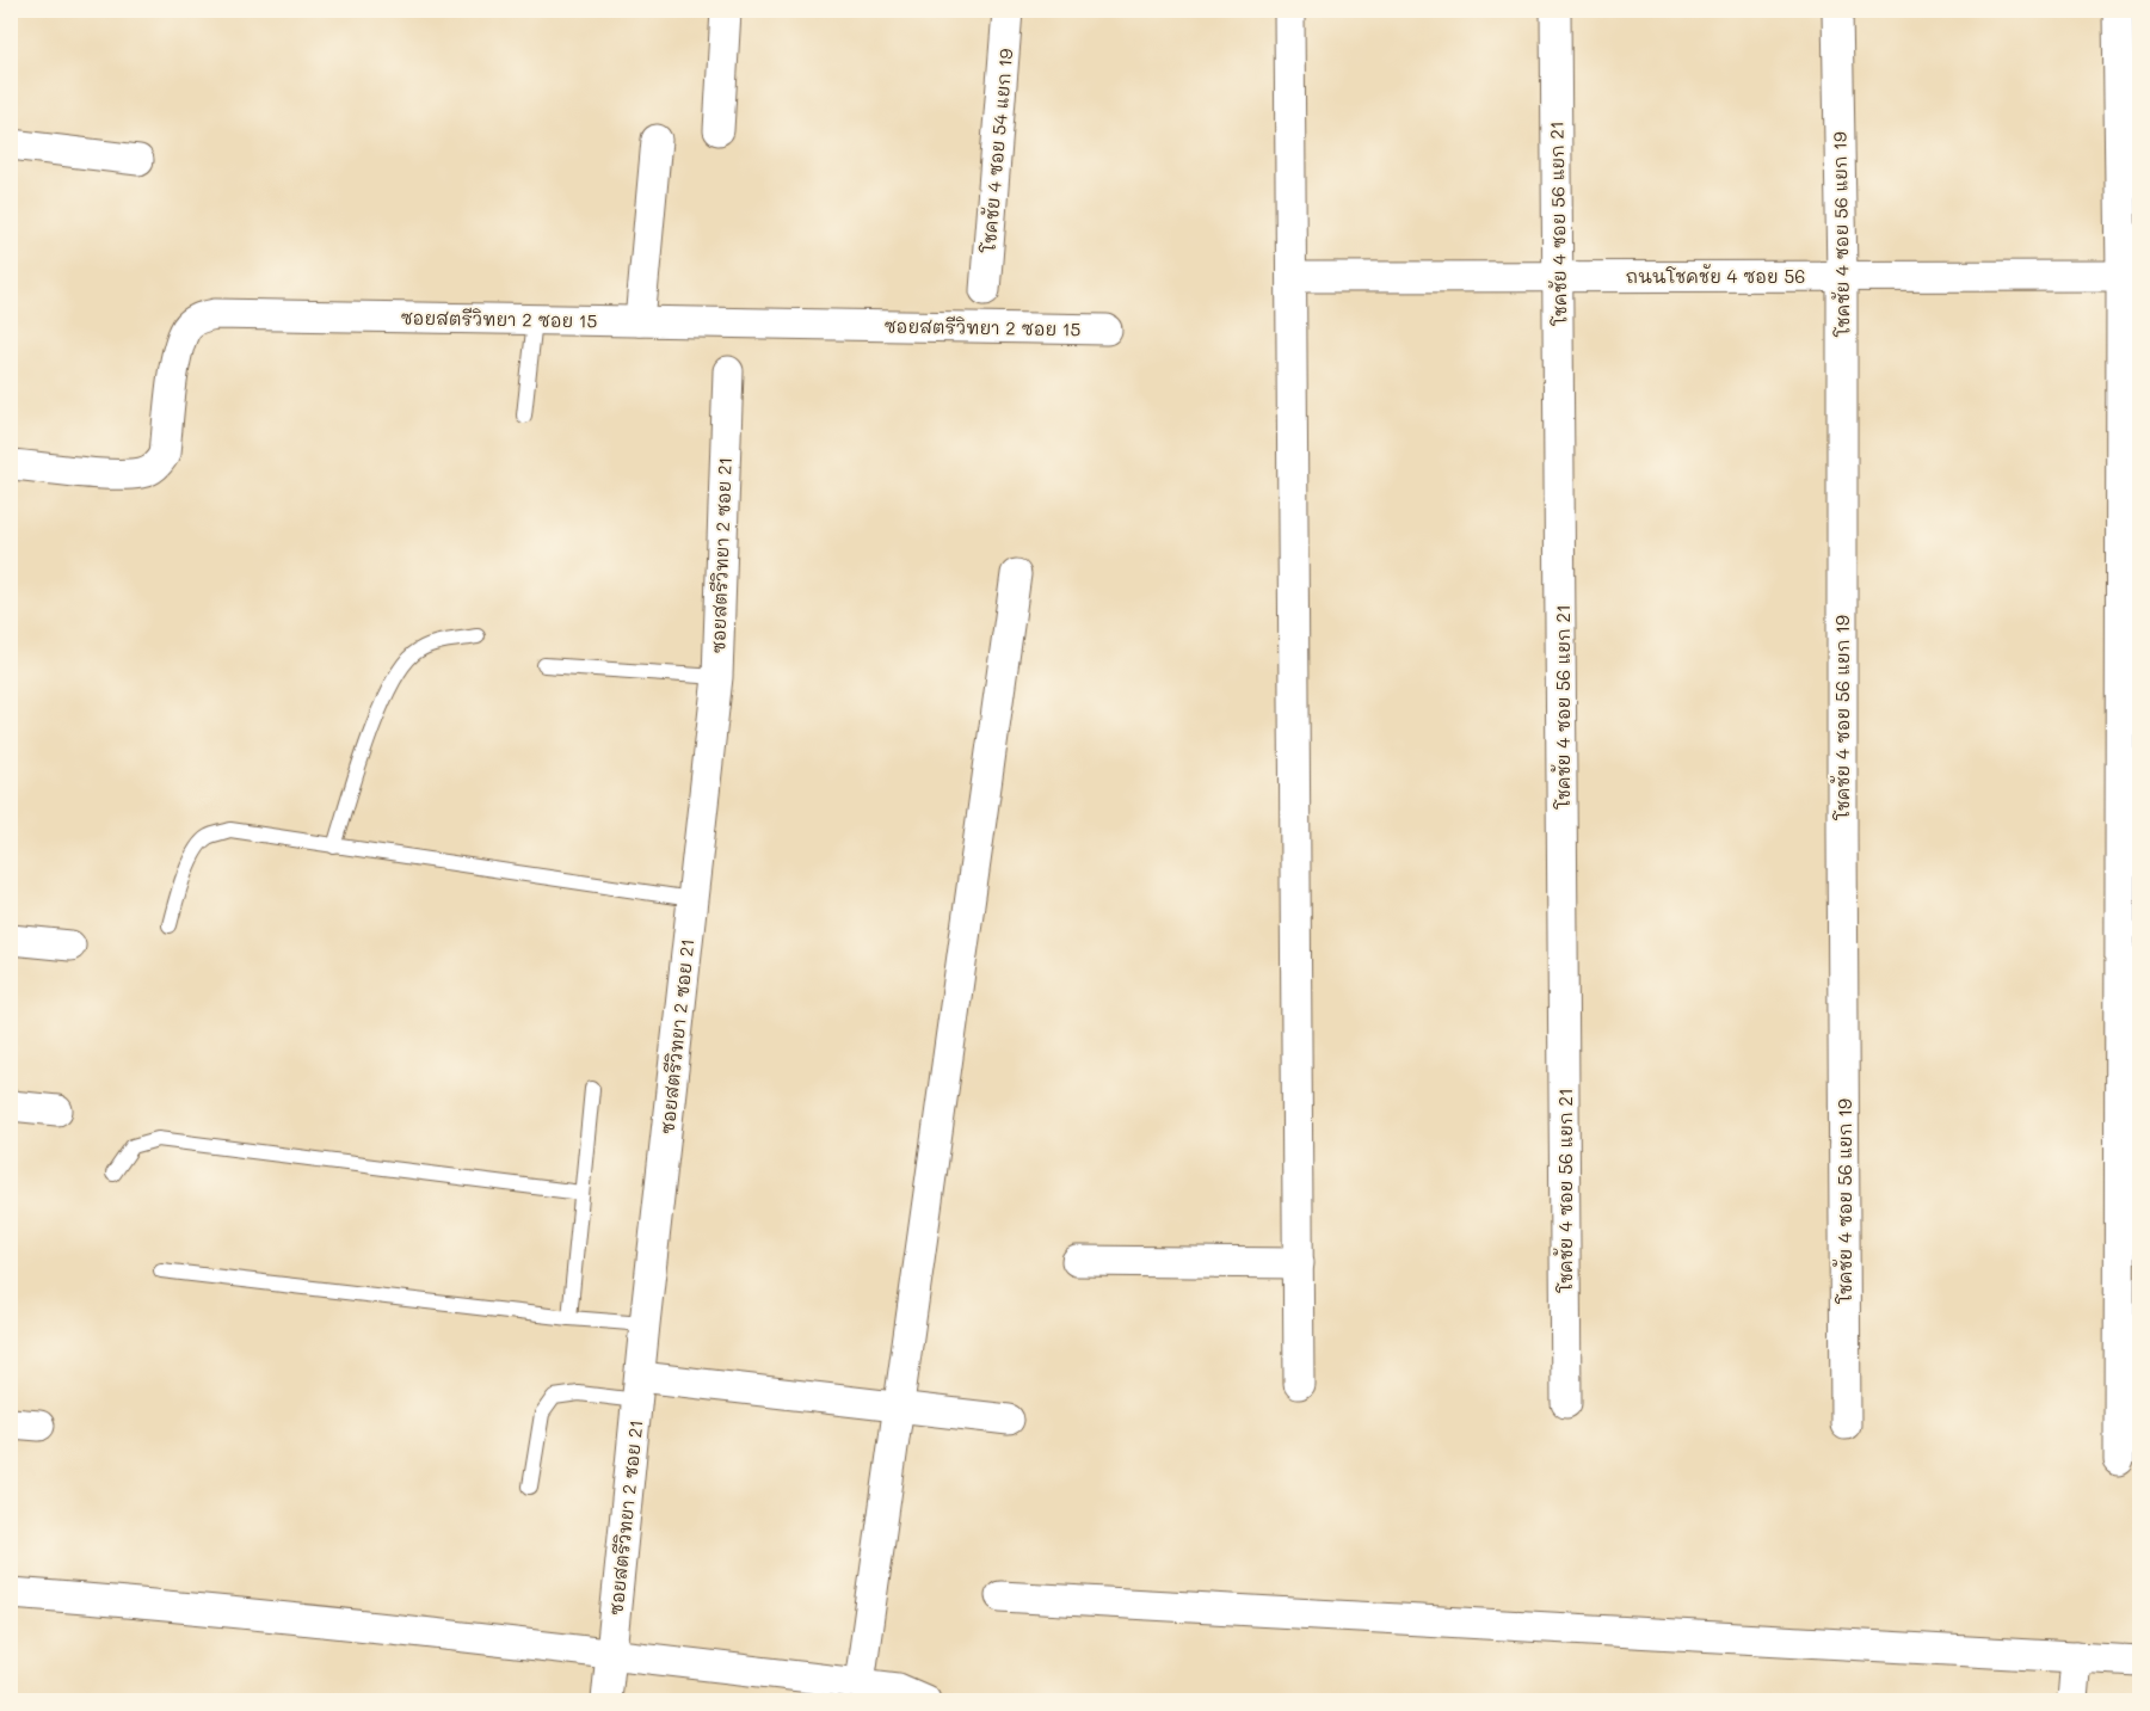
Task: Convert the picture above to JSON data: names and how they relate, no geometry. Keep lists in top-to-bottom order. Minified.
{"streets":{"street":["โชคชัย 4 ซอย 54 แยก 19","โชคชัย 4 ซอย 56 แยก 21","โชคชัย 4 ซอย 56 แยก 19","ถนนโชคชัย 4 ซอย 56","ซอยสตรีวิทยา 2 ซอย 15","ซอยสตรีวิทยา 2 ซอย 21"]},"crossings":[["โชคชัย 4 ซอย 56 แยก 21","ถนนโชคชัย 4 ซอย 56"],["โชคชัย 4 ซอย 56 แยก 19","ถนนโชคชัย 4 ซอย 56"]]}
